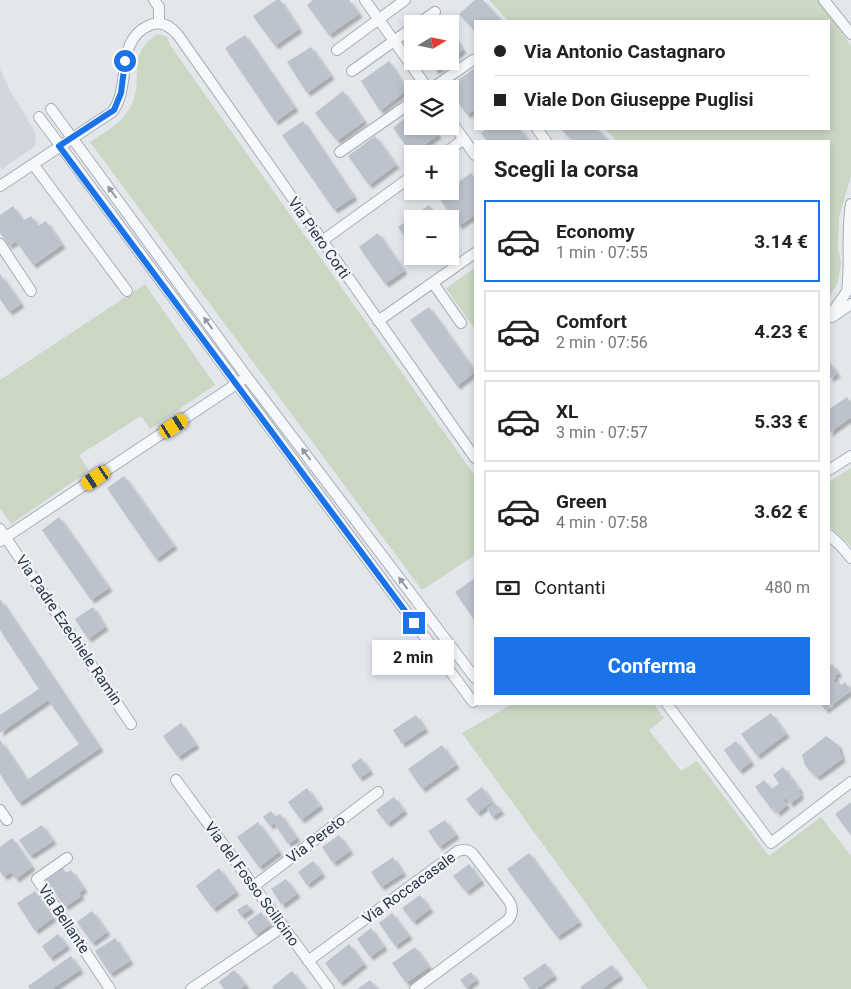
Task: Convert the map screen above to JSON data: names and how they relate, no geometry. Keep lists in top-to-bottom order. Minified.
{"streets":{"street":["Via Piero Corti","Via Padre Ezechiele Ramin","Via Pereto","Via del Fosso Scilicino","Via Roccacasale","Via Bellante"]},"crossings":[["Via Pereto","Via del Fosso Scilicino"],["Via del Fosso Scilicino","Via Roccacasale"]],"north":"right","page":{"map_buttons":["+","−"],"banner":["Via Antonio Castagnaro","Viale Don Giuseppe Puglisi"],"heading":"Scegli la corsa","list":[{"name":"Economy","note":"1 min · 07:55","value":"3.14 €"},{"name":"Comfort","note":"2 min · 07:56","value":"4.23 €"},{"name":"XL","note":"3 min · 07:57","value":"5.33 €"},{"name":"Green","note":"4 min · 07:58","value":"3.62 €"}],"pay":["Contanti","480 m"],"buttons":"Conferma","bubble":"2 min"}}
